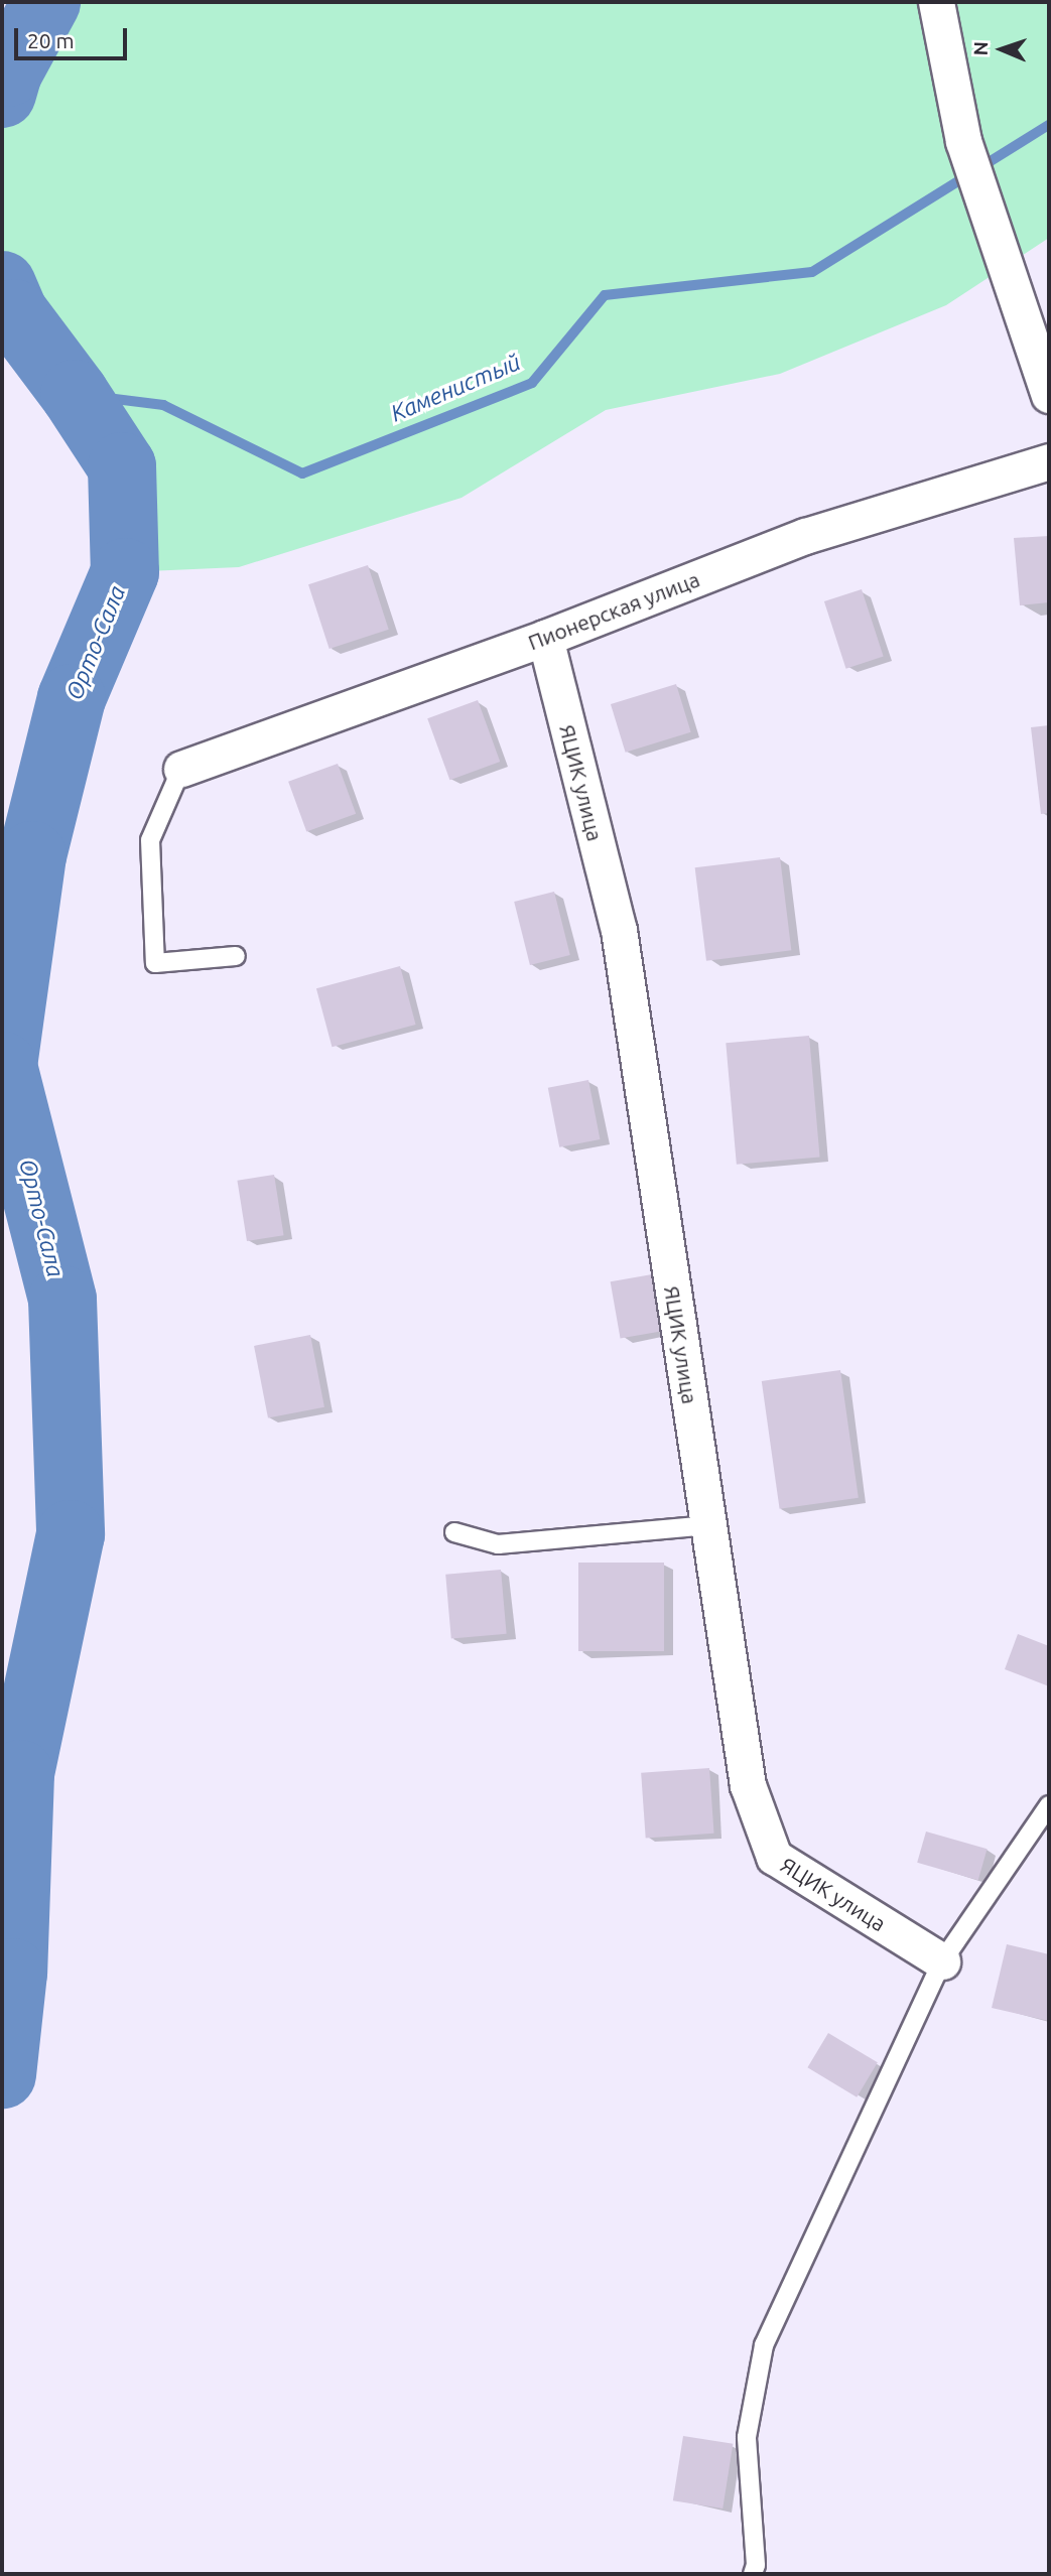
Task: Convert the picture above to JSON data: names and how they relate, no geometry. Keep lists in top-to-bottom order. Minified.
{"streets":{"street":["Пионерская улица","ЯЦИК улица"]},"crossings":[["Пионерская улица","ЯЦИК улица"]],"water":["Каменистый","Орто-Сала"],"scale_bar":"20 m","north":"left"}
